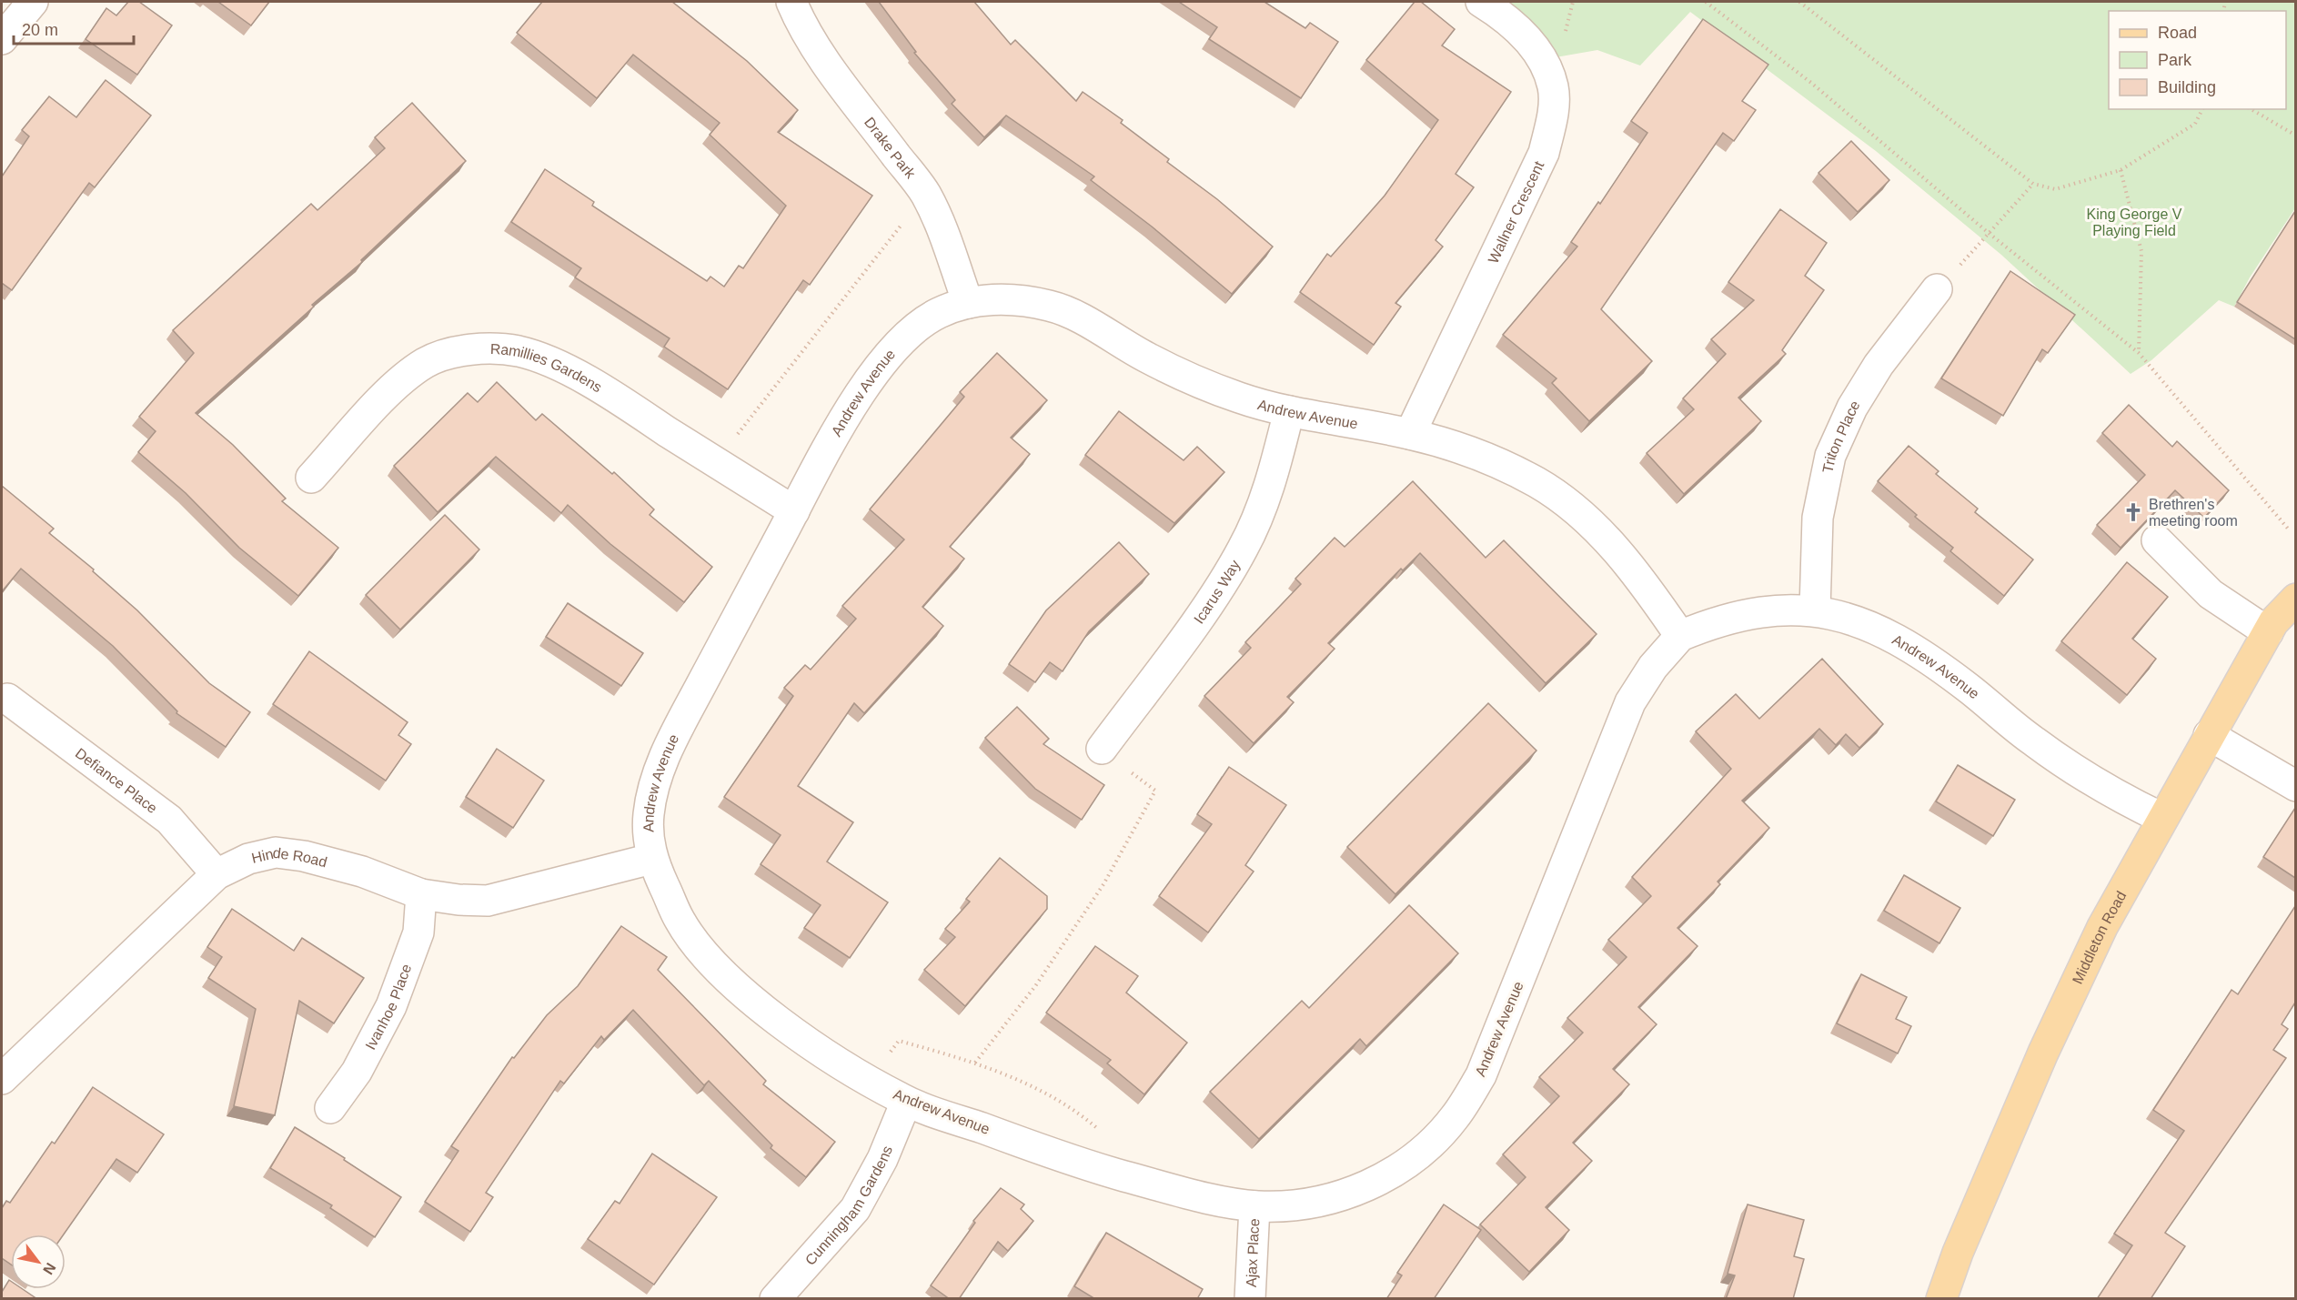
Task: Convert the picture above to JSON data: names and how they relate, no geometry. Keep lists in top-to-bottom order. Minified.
{"streets":{"main road":["Middleton Road"],"street":["Drake Park","Wallner Crescent","Ramillies Gardens","Andrew Avenue","Triton Place","Icarus Way","Defiance Place","Hinde Road","Ivanhoe Place","Cunningham Gardens","Ajax Place"]},"crossings":[["Drake Park","Andrew Avenue"],["Wallner Crescent","Andrew Avenue"],["Ramillies Gardens","Andrew Avenue"],["Andrew Avenue","Triton Place"],["Andrew Avenue","Icarus Way"],["Andrew Avenue","Hinde Road"],["Andrew Avenue","Middleton Road"],["Andrew Avenue","Cunningham Gardens"],["Andrew Avenue","Ajax Place"],["Defiance Place","Hinde Road"],["Hinde Road","Ivanhoe Place"]],"parks":["King George V Playing Field"],"places":{"church":["Brethren's meeting room"]},"legend":["Road","Park","Building"],"scale_bar":"20 m","north":"bottom right"}
